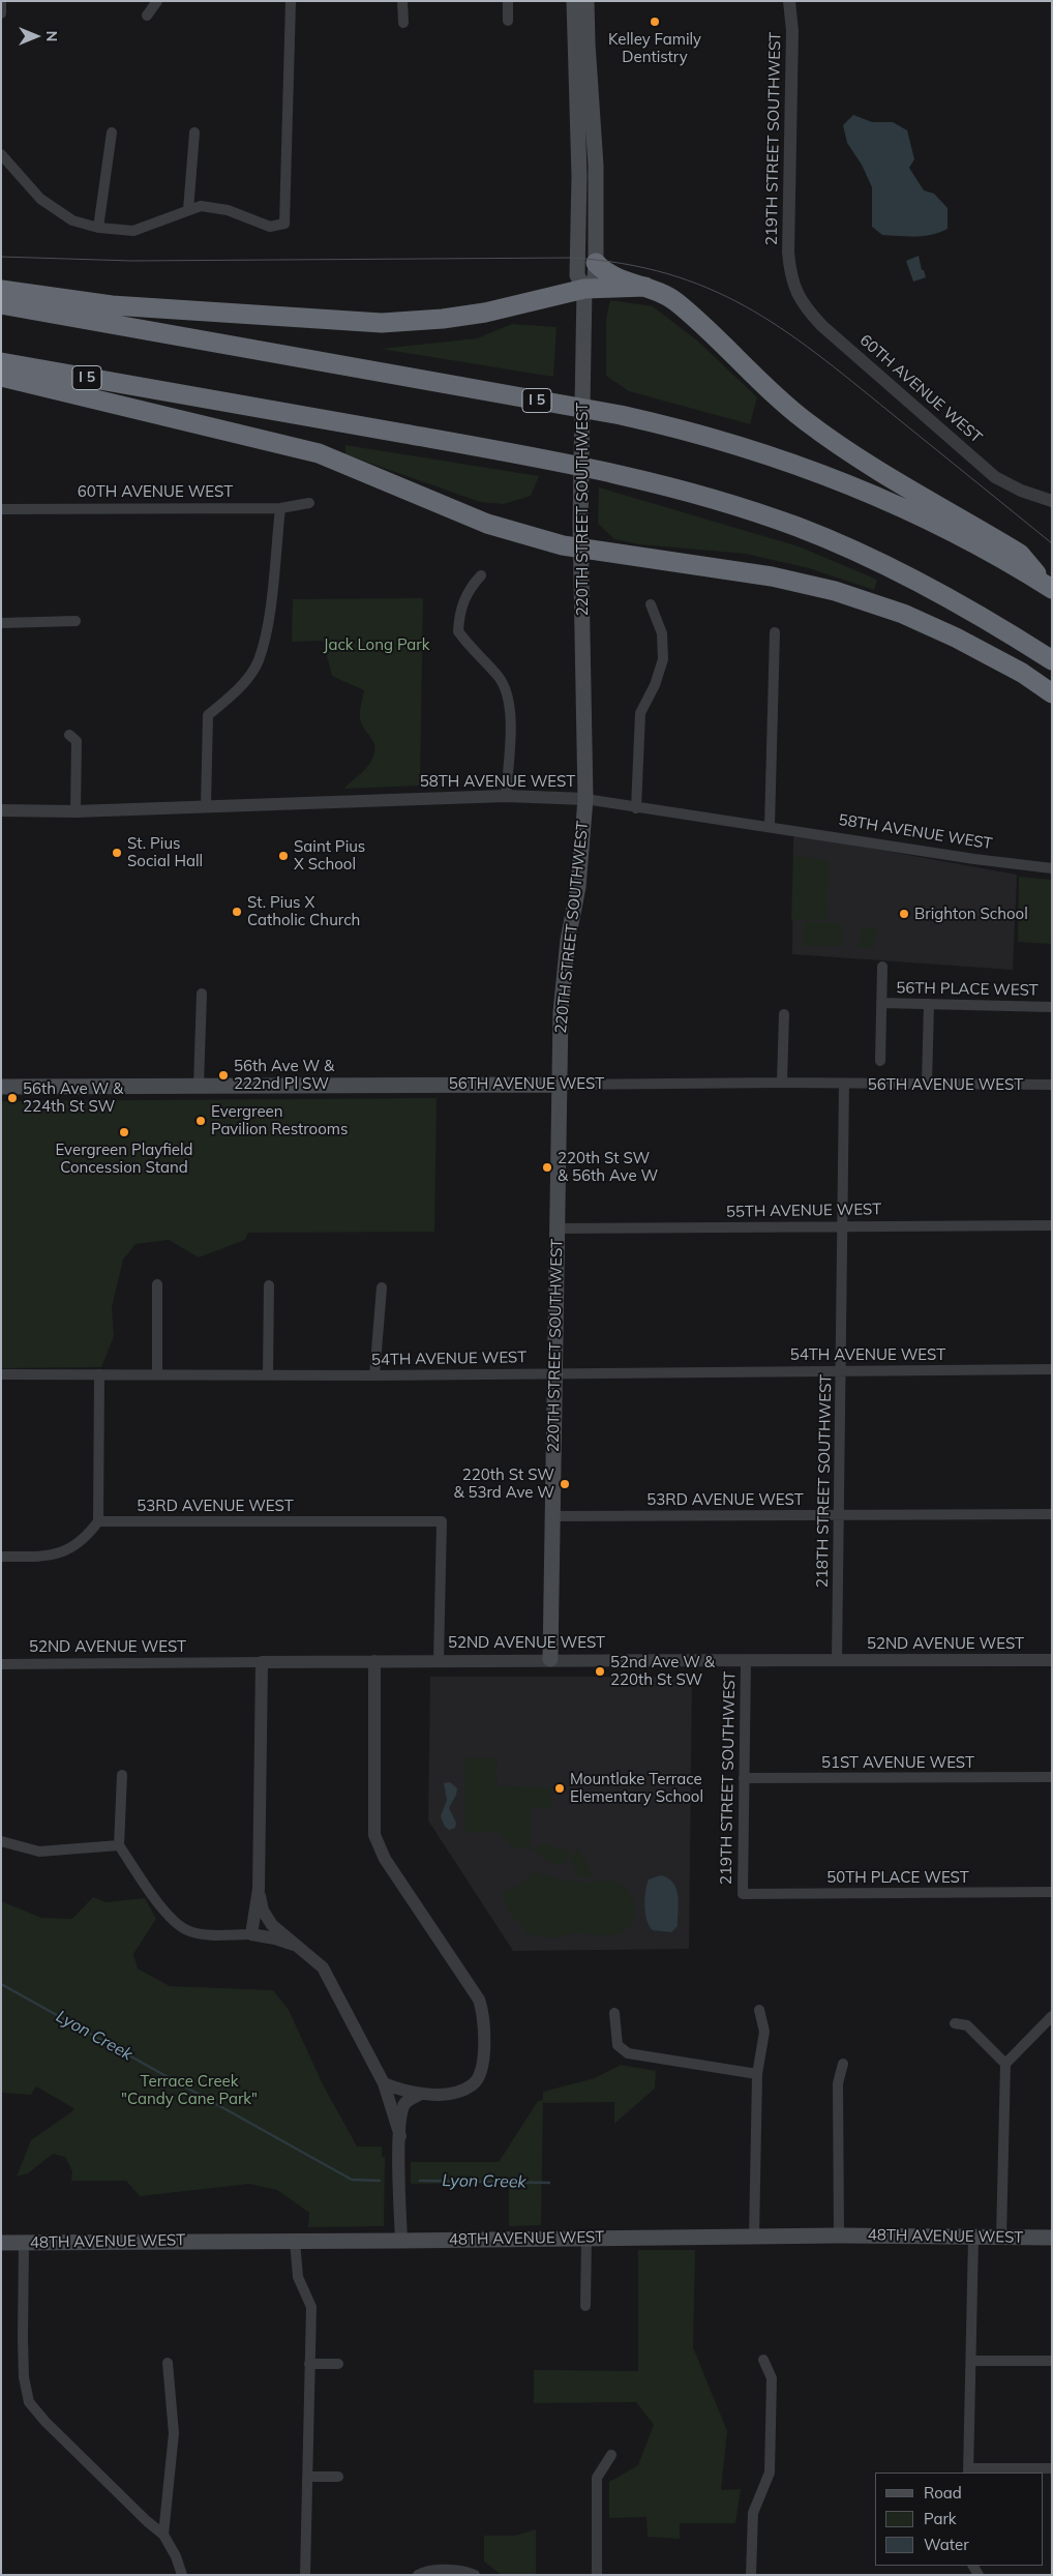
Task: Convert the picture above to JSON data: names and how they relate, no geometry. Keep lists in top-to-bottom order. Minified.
{"streets":{"highway":["I 5"],"main road":["220TH STREET SOUTHWEST","56TH AVENUE WEST","48TH AVENUE WEST"],"street":["219TH STREET SOUTHWEST","60TH AVENUE WEST","58TH AVENUE WEST","56TH PLACE WEST","55TH AVENUE WEST","54TH AVENUE WEST","218TH STREET SOUTHWEST","53RD AVENUE WEST","52ND AVENUE WEST","51ST AVENUE WEST","50TH PLACE WEST"]},"crossings":[["219TH STREET SOUTHWEST","60TH AVENUE WEST"],["219TH STREET SOUTHWEST","52ND AVENUE WEST"],["219TH STREET SOUTHWEST","51ST AVENUE WEST"],["219TH STREET SOUTHWEST","50TH PLACE WEST"],["220TH STREET SOUTHWEST","58TH AVENUE WEST"],["220TH STREET SOUTHWEST","56TH AVENUE WEST"],["220TH STREET SOUTHWEST","55TH AVENUE WEST"],["220TH STREET SOUTHWEST","54TH AVENUE WEST"],["220TH STREET SOUTHWEST","53RD AVENUE WEST"],["220TH STREET SOUTHWEST","52ND AVENUE WEST"],["56TH AVENUE WEST","218TH STREET SOUTHWEST"],["55TH AVENUE WEST","218TH STREET SOUTHWEST"],["54TH AVENUE WEST","218TH STREET SOUTHWEST"],["218TH STREET SOUTHWEST","53RD AVENUE WEST"],["218TH STREET SOUTHWEST","52ND AVENUE WEST"],["53RD AVENUE WEST","52ND AVENUE WEST"]],"water":["Lyon Creek"],"parks":["Jack Long Park","Terrace Creek \"Candy Cane Park\""],"places":["Kelley Family Dentistry","St. Pius Social Hall","Saint Pius X School","St. Pius X Catholic Church","Brighton School","56th Ave W & 222nd Pl SW","56th Ave W & 224th St SW","Evergreen Pavilion Restrooms","Evergreen Playfield Concession Stand","220th St SW & 56th Ave W","220th St SW & 53rd Ave W","52nd Ave W & 220th St SW","Mountlake Terrace Elementary School"],"legend":["Road","Park","Water"],"north":"right"}
